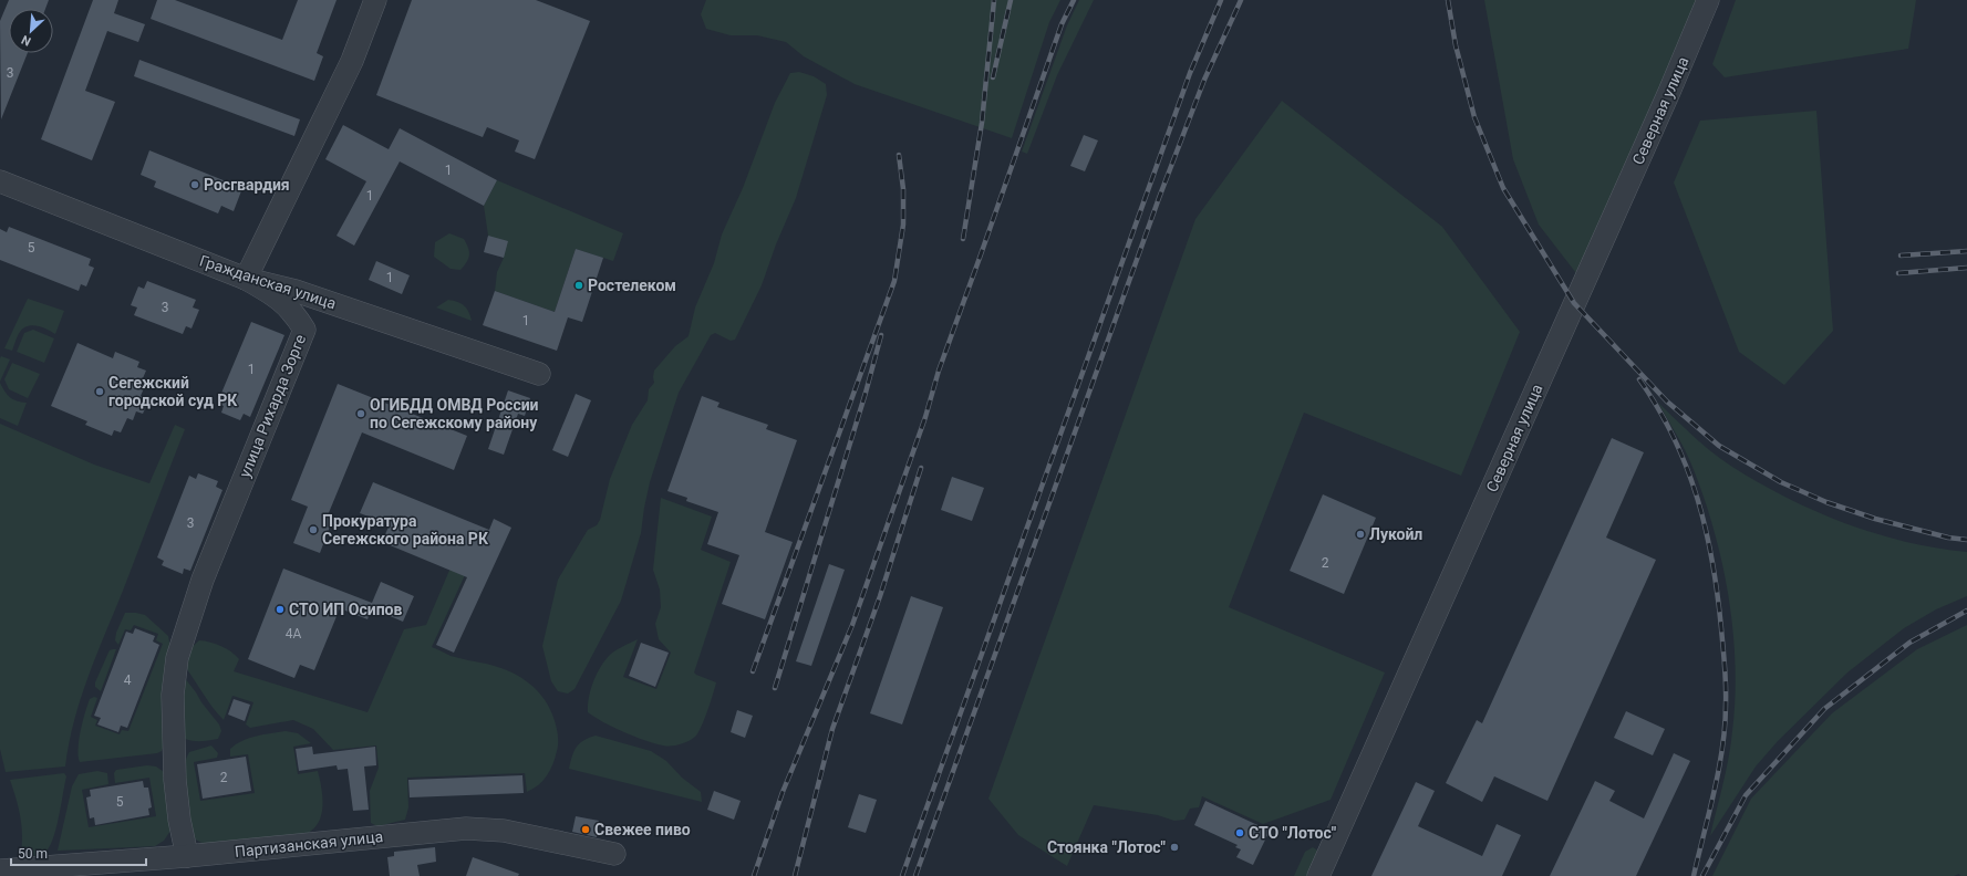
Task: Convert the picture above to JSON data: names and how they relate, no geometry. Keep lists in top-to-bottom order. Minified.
{"streets":{"street":["Северная улица","Гражданская улица","улица Рихарда Зорге","Партизанская улица"]},"crossings":[["Гражданская улица","улица Рихарда Зорге"],["улица Рихарда Зорге","Партизанская улица"]],"places":["Росгвардия","Ростелеком","Сегежский городской суд РК","ОГИБДД ОМВД России по Сегежскому району","Прокуратура Сегежского района РК","Лукойл","СТО ИП Осипов","Свежее пиво","СТО \"Лотос\"","Стоянка \"Лотос\""],"house_numbers":["3","1","1","5","1","3","1","1","3","2","4А","4","2","5"],"scale_bar":"50 m","north":"bottom left"}
